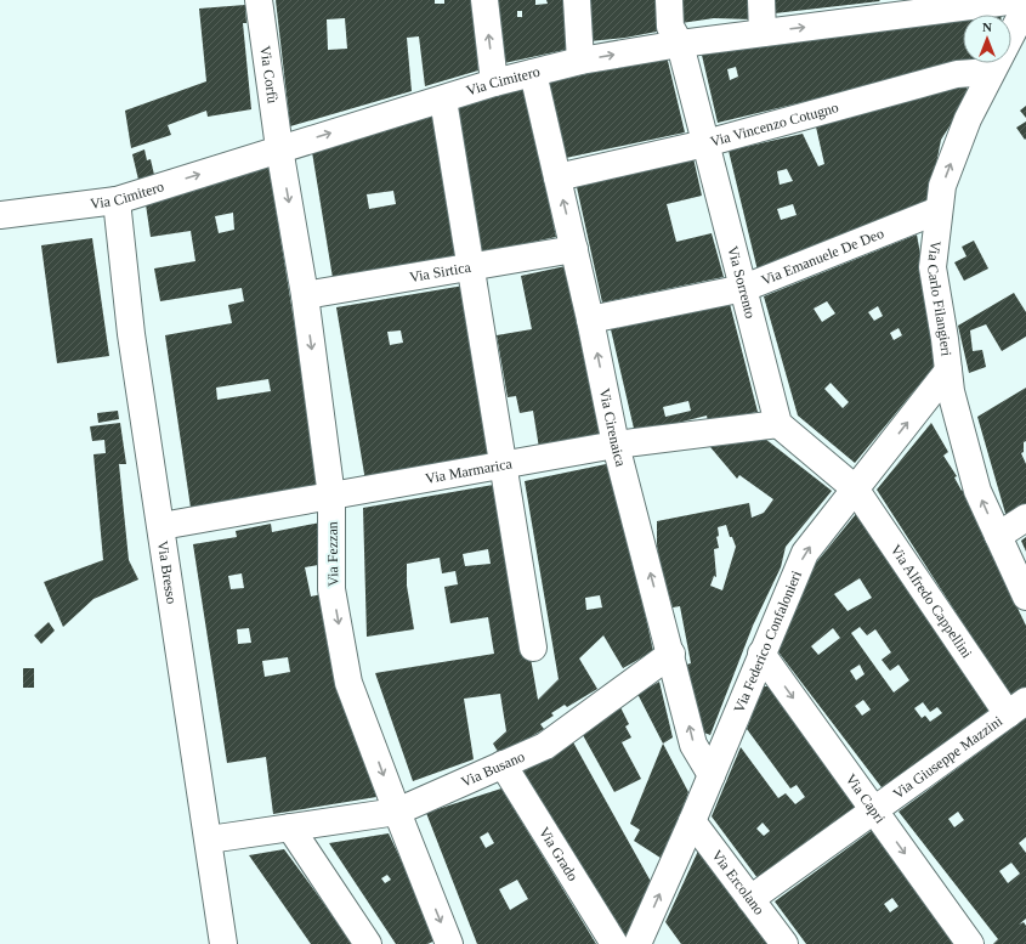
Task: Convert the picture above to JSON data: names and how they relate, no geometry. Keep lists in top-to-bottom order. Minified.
{"streets":{"street":["Via Corfù","Via Cimitero","Via Vincenzo Cotugno","Via Emanuele De Deo","Via Sirtica","Via Sorrento","Via Carlo Filangieri","Via Cirenaica","Via Marmarica","Via Fezzan","Via Bresso","Via Alfredo Cappellini","Via Federico Confalonieri","Via Giuseppe Mazzini","Via Busano","Via Capri","Via Grado","Via Ercolano"]},"crossings":[["Via Corfù","Via Cimitero"],["Via Corfù","Via Fezzan"],["Via Cimitero","Via Sorrento"],["Via Cimitero","Via Cirenaica"],["Via Cimitero","Via Fezzan"],["Via Cimitero","Via Bresso"],["Via Vincenzo Cotugno","Via Sorrento"],["Via Vincenzo Cotugno","Via Carlo Filangieri"],["Via Vincenzo Cotugno","Via Cirenaica"],["Via Emanuele De Deo","Via Sorrento"],["Via Emanuele De Deo","Via Carlo Filangieri"],["Via Emanuele De Deo","Via Cirenaica"],["Via Sirtica","Via Cirenaica"],["Via Sirtica","Via Fezzan"],["Via Sorrento","Via Marmarica"],["Via Carlo Filangieri","Via Federico Confalonieri"],["Via Cirenaica","Via Marmarica"],["Via Cirenaica","Via Federico Confalonieri"],["Via Cirenaica","Via Busano"],["Via Marmarica","Via Fezzan"],["Via Marmarica","Via Bresso"],["Via Fezzan","Via Busano"],["Via Bresso","Via Busano"],["Via Alfredo Cappellini","Via Federico Confalonieri"],["Via Alfredo Cappellini","Via Giuseppe Mazzini"],["Via Federico Confalonieri","Via Capri"],["Via Federico Confalonieri","Via Ercolano"],["Via Giuseppe Mazzini","Via Capri"],["Via Giuseppe Mazzini","Via Ercolano"],["Via Busano","Via Grado"]],"one_way":["Via Cimitero","Via Carlo Filangieri","Via Federico Confalonieri","Via Capri"],"north":"top"}
